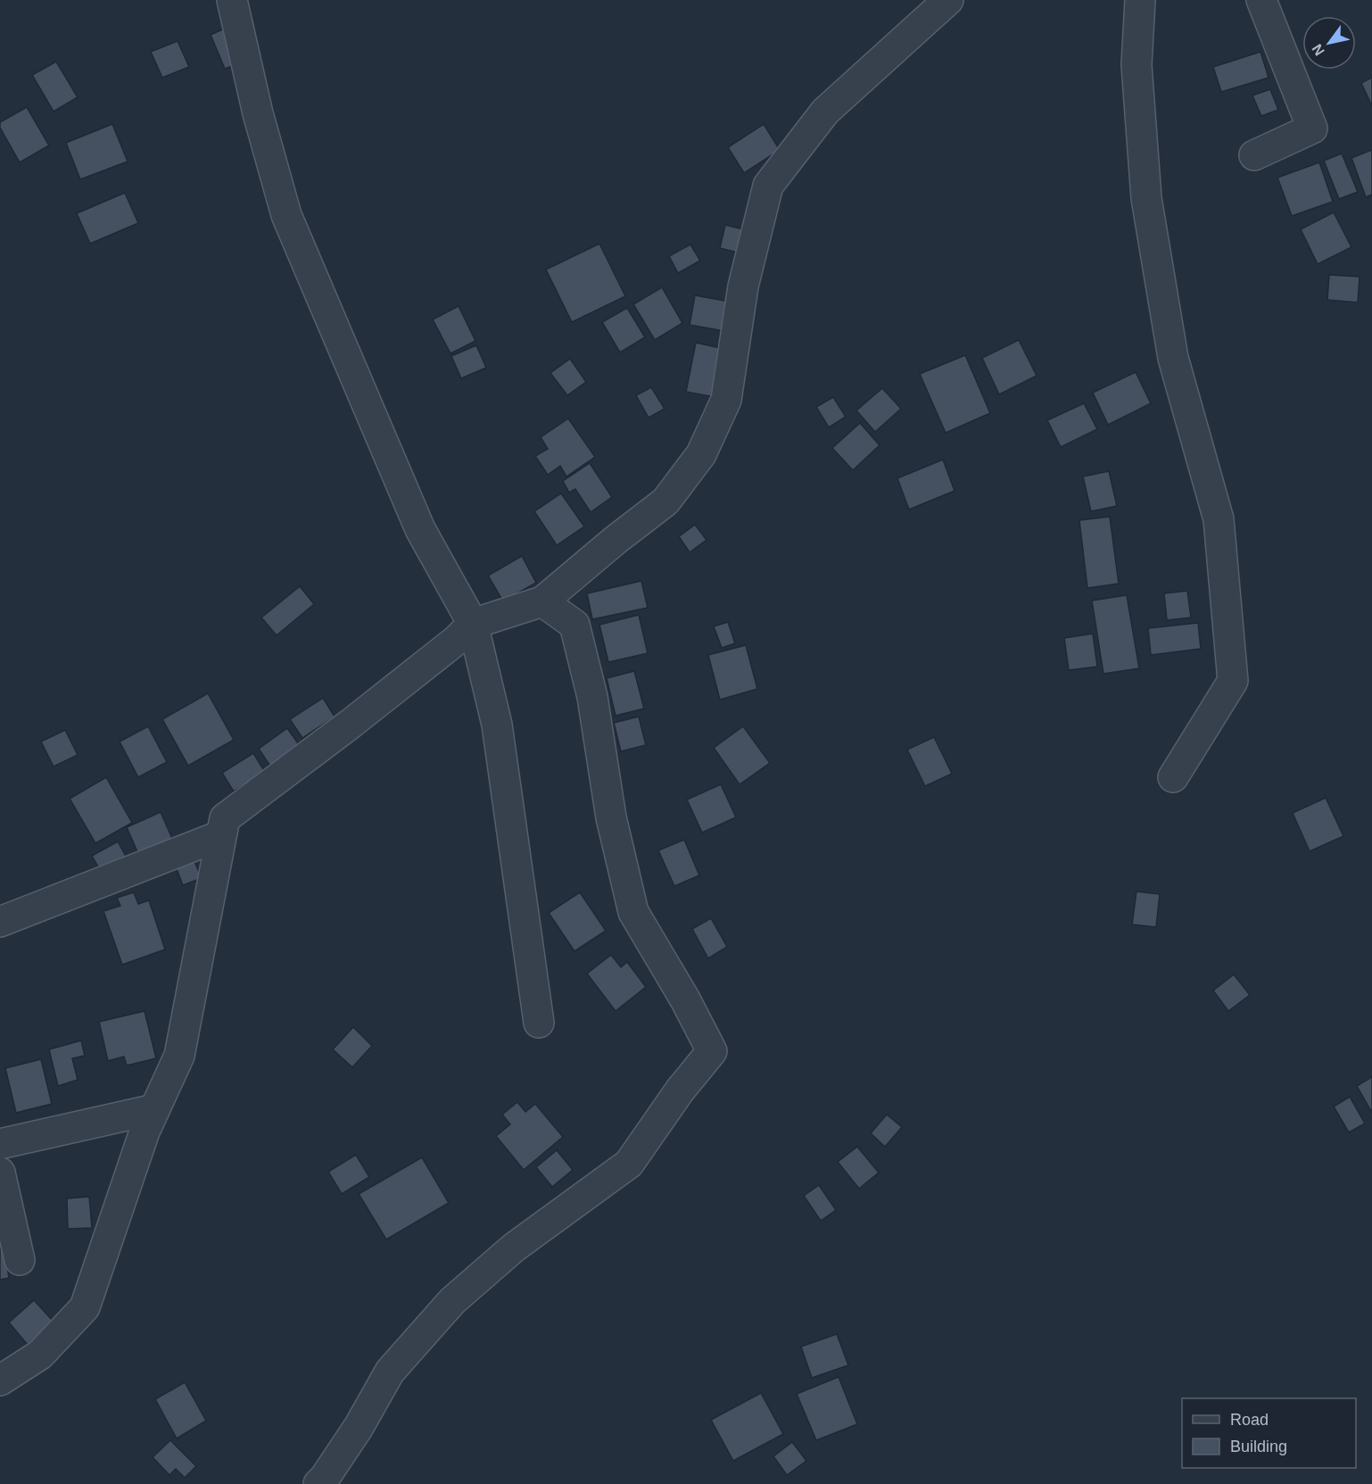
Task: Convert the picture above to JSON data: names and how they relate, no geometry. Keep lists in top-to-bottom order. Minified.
{"legend":["Road","Building"],"north":"bottom left"}
